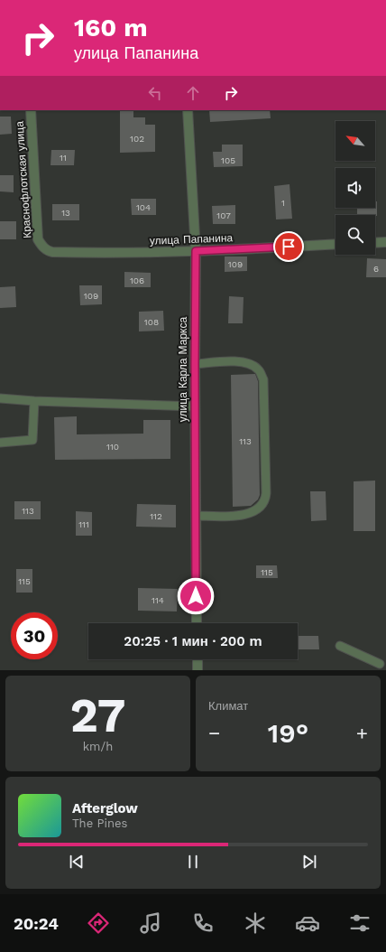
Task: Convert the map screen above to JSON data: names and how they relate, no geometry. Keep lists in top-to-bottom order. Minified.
{"streets":{"street":["Краснофлотская улица","улица Папанина","улица Карла Маркса"]},"crossings":[["Краснофлотская улица","улица Папанина"],["улица Папанина","улица Карла Маркса"]],"house_numbers":["102","11","105","1","104","13","107","109","6","106","109","108","113","110","113","112","111","115","115","114"],"north":"top left","page":{"turn":["160 m","улица Папанина"],"limit":"30","trip":"20:25 · 1 мин · 200 m","tile":[["27","km/h"],"Климат"],"heat":["−","19°","+"],"song":["Afterglow","The Pines"],"tabs":"20:24"}}
